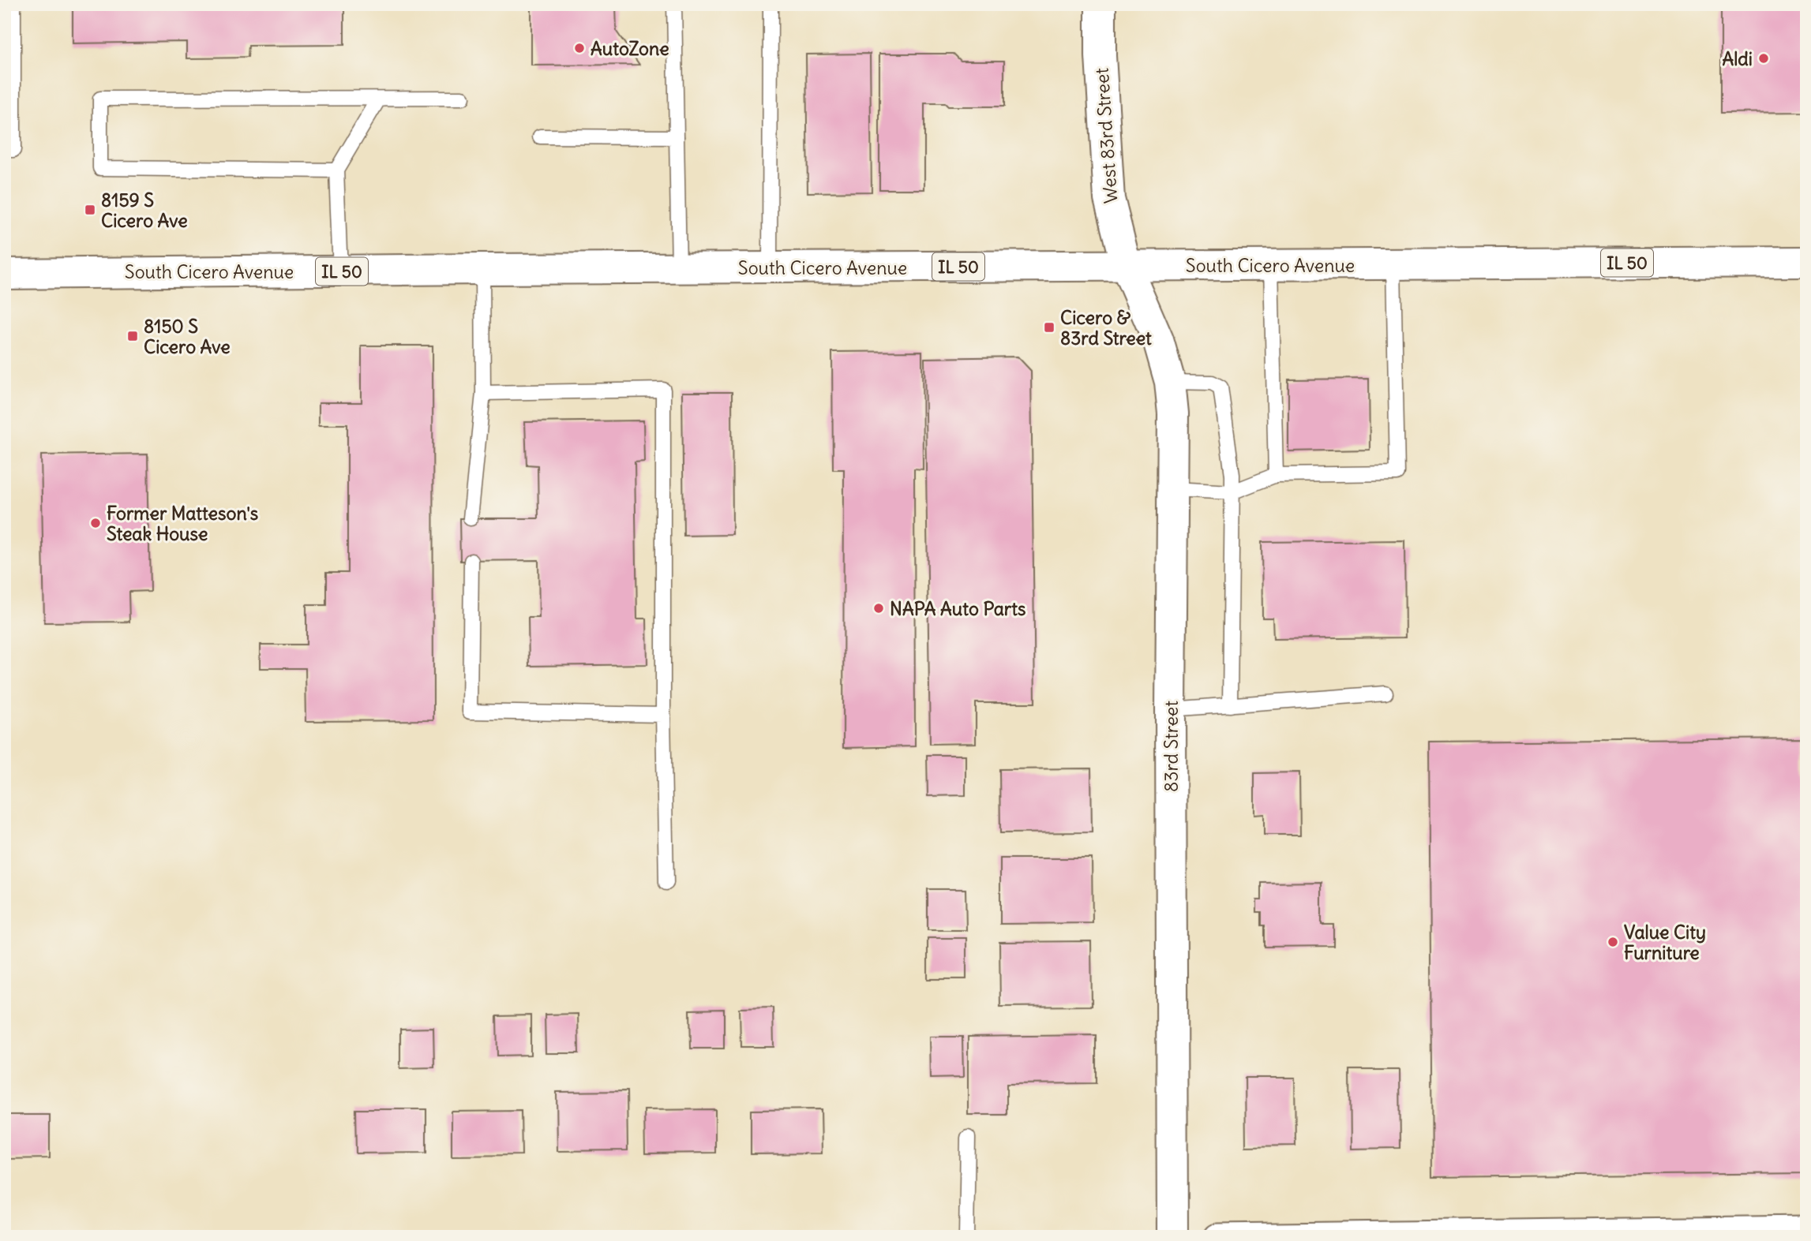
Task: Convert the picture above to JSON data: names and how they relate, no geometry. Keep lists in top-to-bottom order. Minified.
{"streets":{"main road":["West 83rd Street","IL 50","South Cicero Avenue","83rd Street"]},"crossings":[["West 83rd Street","South Cicero Avenue"],["West 83rd Street","83rd Street"],["South Cicero Avenue","83rd Street"]],"places":{"other":["AutoZone","Aldi","Former Matteson's Steak House","NAPA Auto Parts","Value City Furniture"],"transit":["8159 S Cicero Ave","Cicero & 83rd Street","8150 S Cicero Ave"]}}
